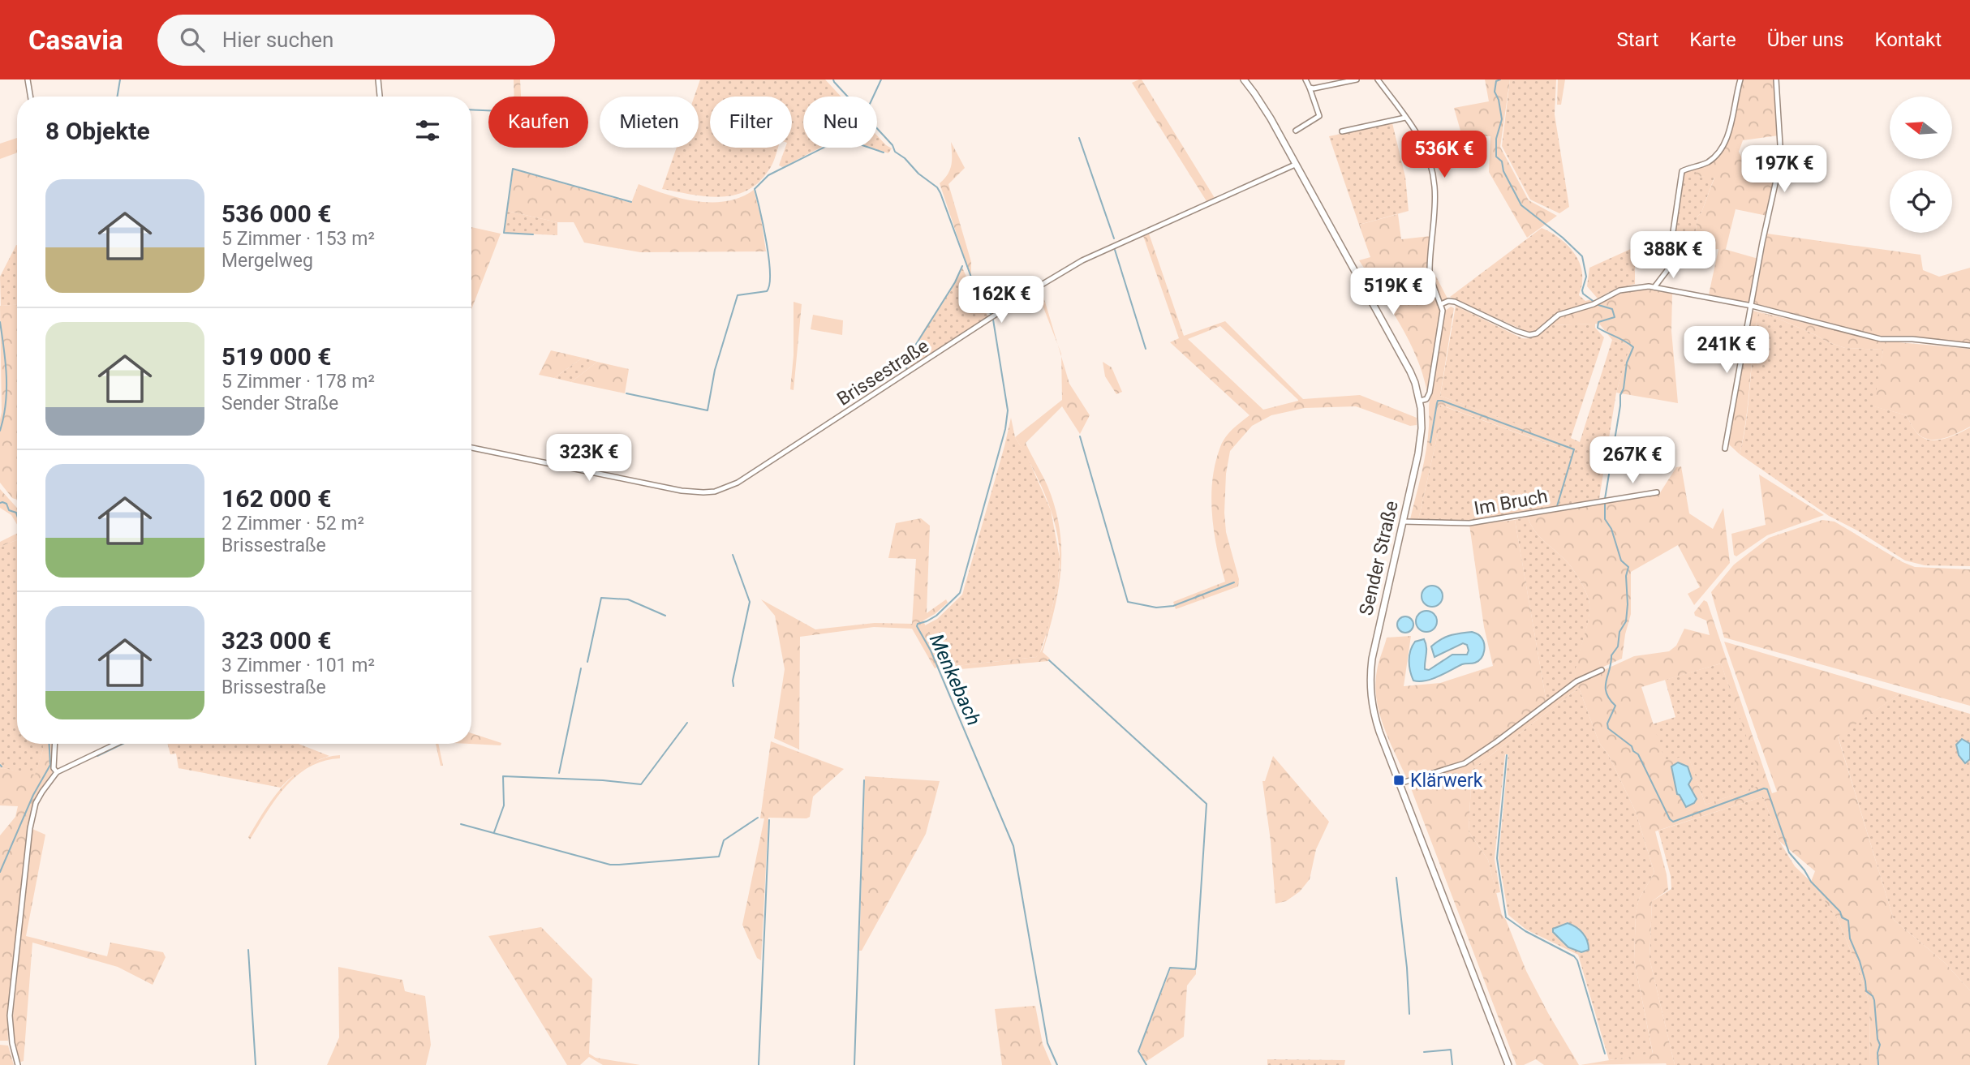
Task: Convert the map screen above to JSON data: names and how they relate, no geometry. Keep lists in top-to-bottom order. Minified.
{"streets":{"main road":["Sender Straße"],"street":["Brissestraße","Im Bruch"]},"crossings":[["Brissestraße","Sender Straße"],["Im Bruch","Sender Straße"]],"water":["Menkebach"],"places":{"transit":["Klärwerk"]},"north":"left","page":{"header":"Casavia","search":"Hier suchen","nav":["Start","Karte","Über uns","Kontakt"],"chip":["Kaufen","Mieten","Filter","Neu"],"heading":"8 Objekte","price":["536K €","197K €","388K €","519K €","162K €","241K €","323K €","267K €"],"list":[{"name":"536 000 €","note":"5 Zimmer · 153 m² · Mergelweg"},{"name":"519 000 €","note":"5 Zimmer · 178 m² · Sender Straße"},{"name":"162 000 €","note":"2 Zimmer · 52 m² · Brissestraße"},{"name":"323 000 €","note":"3 Zimmer · 101 m² · Brissestraße"}]}}
